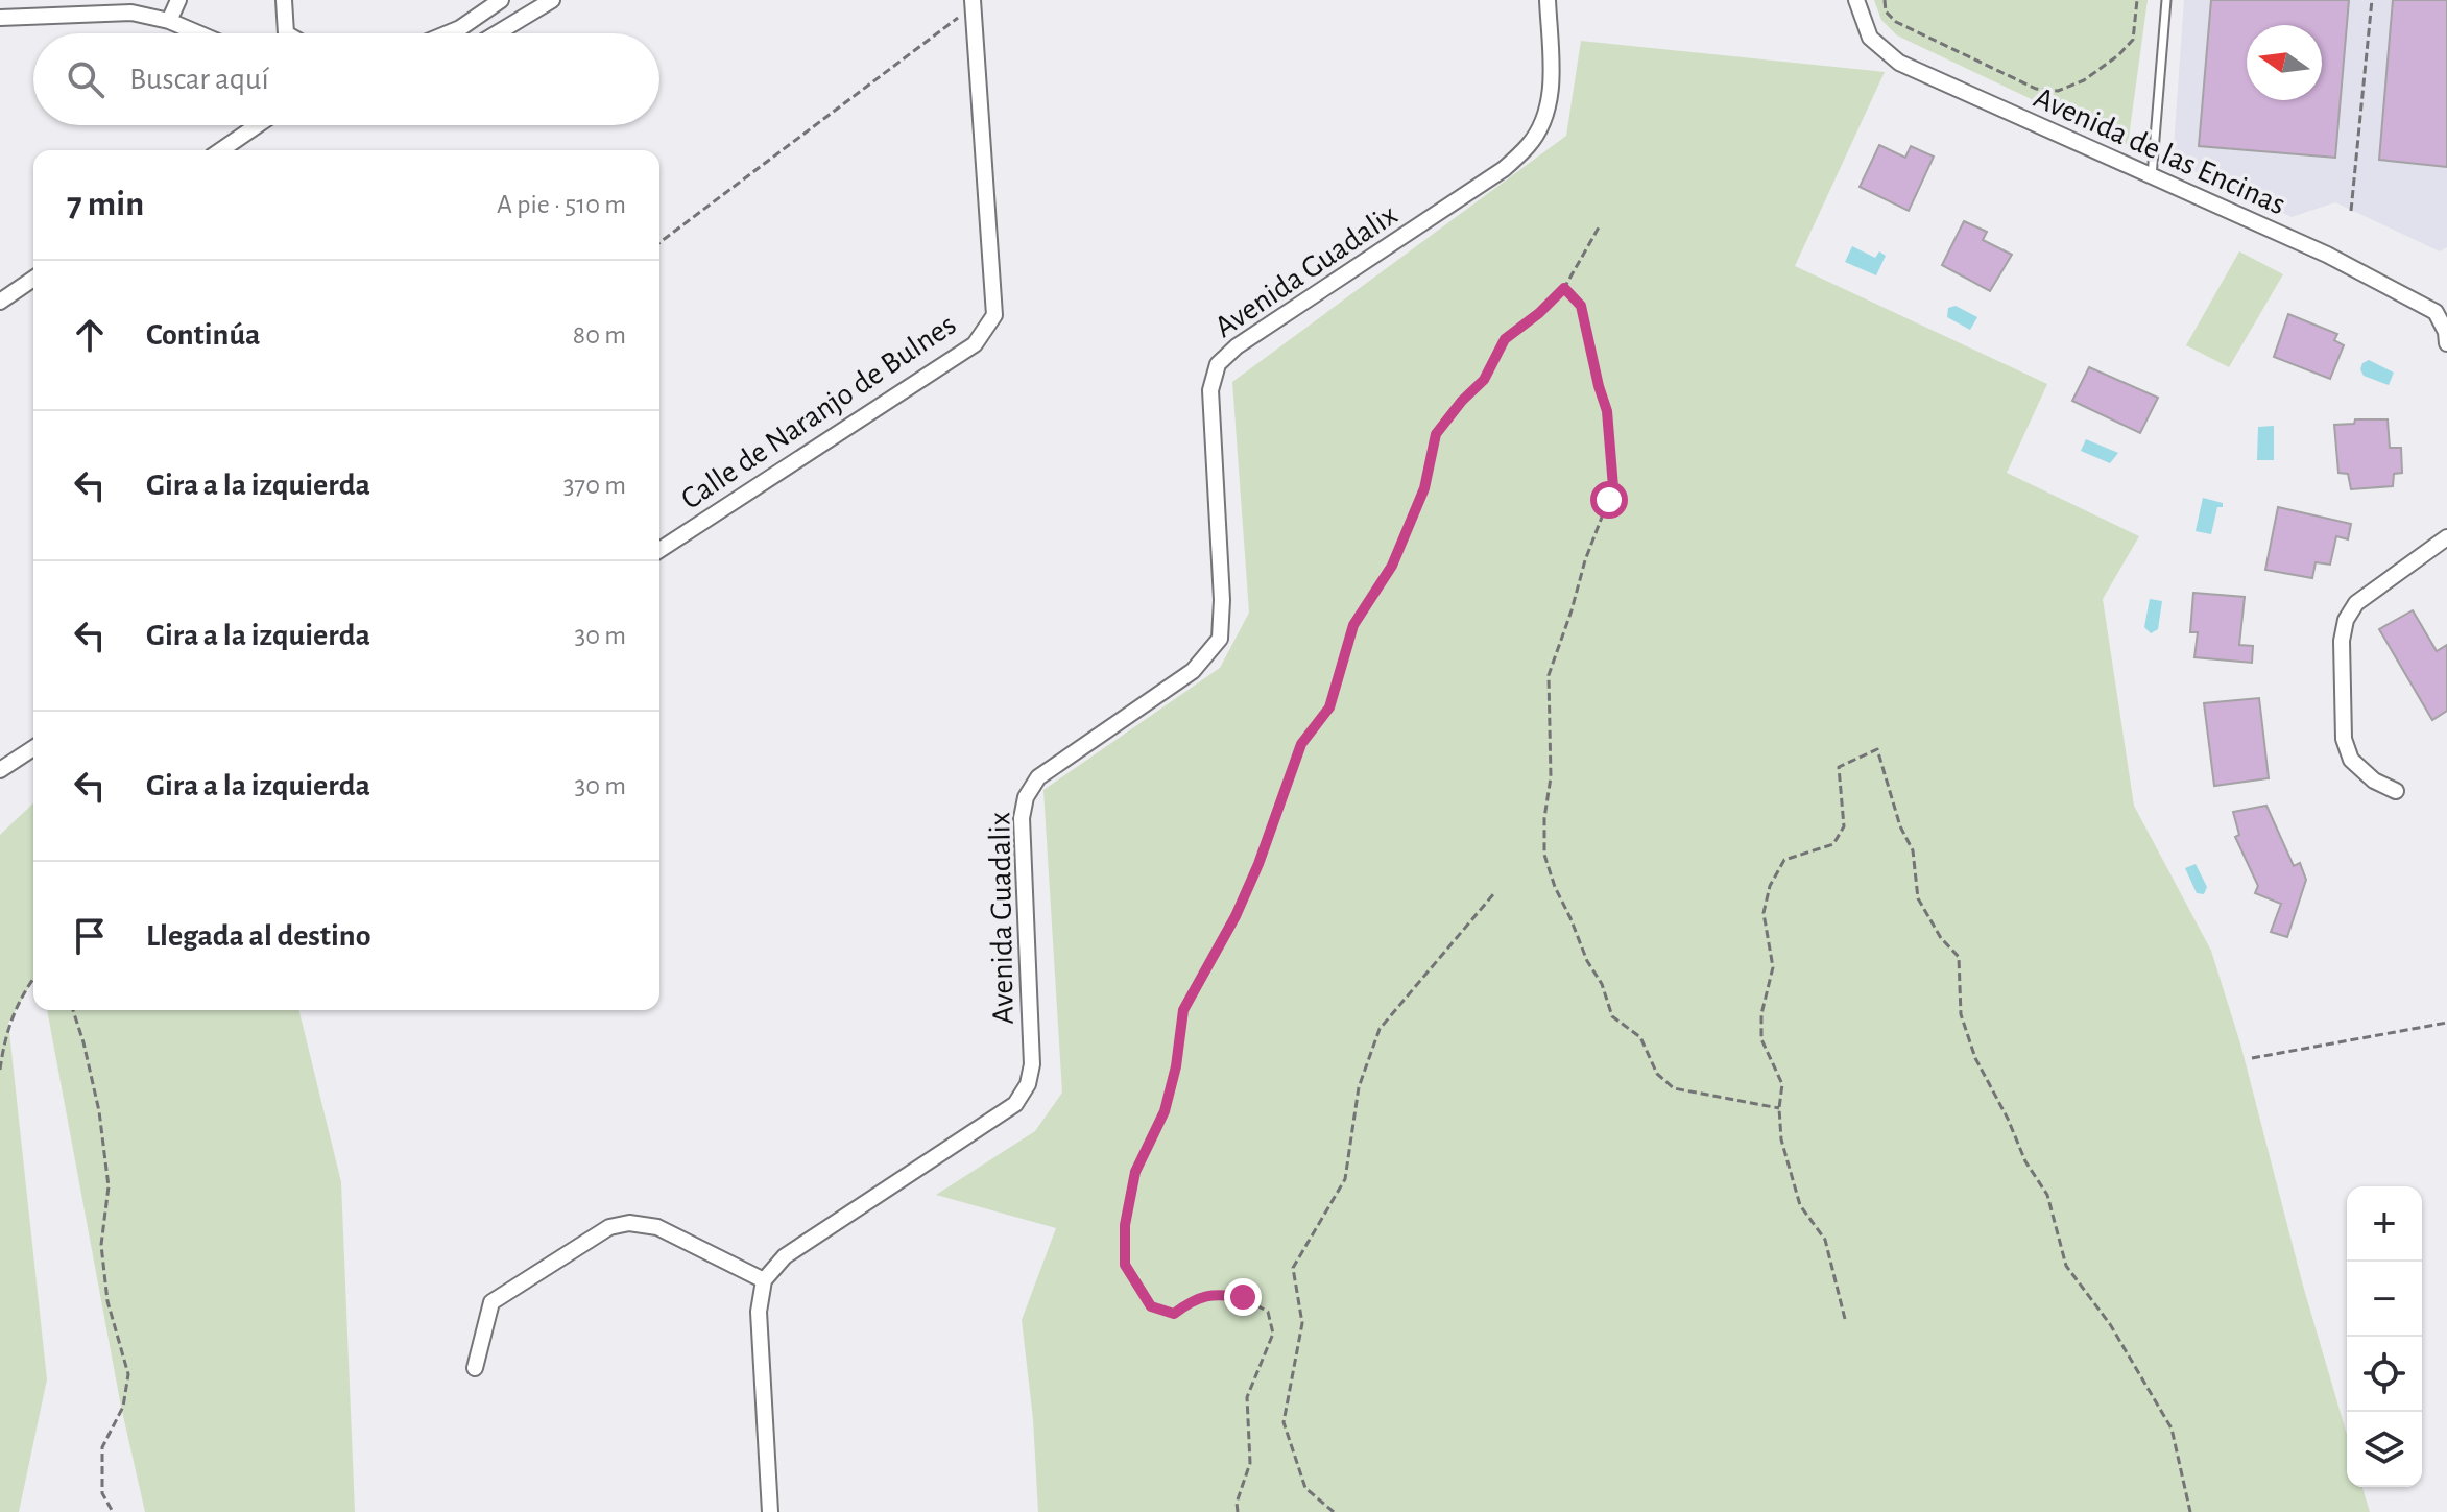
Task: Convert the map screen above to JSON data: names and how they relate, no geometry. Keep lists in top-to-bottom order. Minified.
{"streets":{"street":["Avenida de las Encinas","Avenida Guadalix","Calle de Naranjo de Bulnes"]},"north":"left","page":{"search":"Buscar aquí","heading":["7 min","A pie · 510 m"],"list":[["Continúa","80 m"],["Gira a la izquierda","370 m"],["Gira a la izquierda","30 m"],["Gira a la izquierda","30 m"],"Llegada al destino"],"map_buttons":["+","−"]}}
